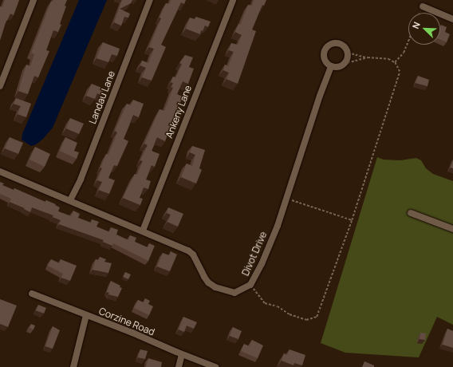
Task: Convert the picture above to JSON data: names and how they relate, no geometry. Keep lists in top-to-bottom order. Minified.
{"streets":{"street":["Landau Lane","Ankeny Lane","Divot Drive","Corzine Road"]},"crossings":[["Landau Lane","Divot Drive"],["Ankeny Lane","Divot Drive"]],"north":"top left"}
